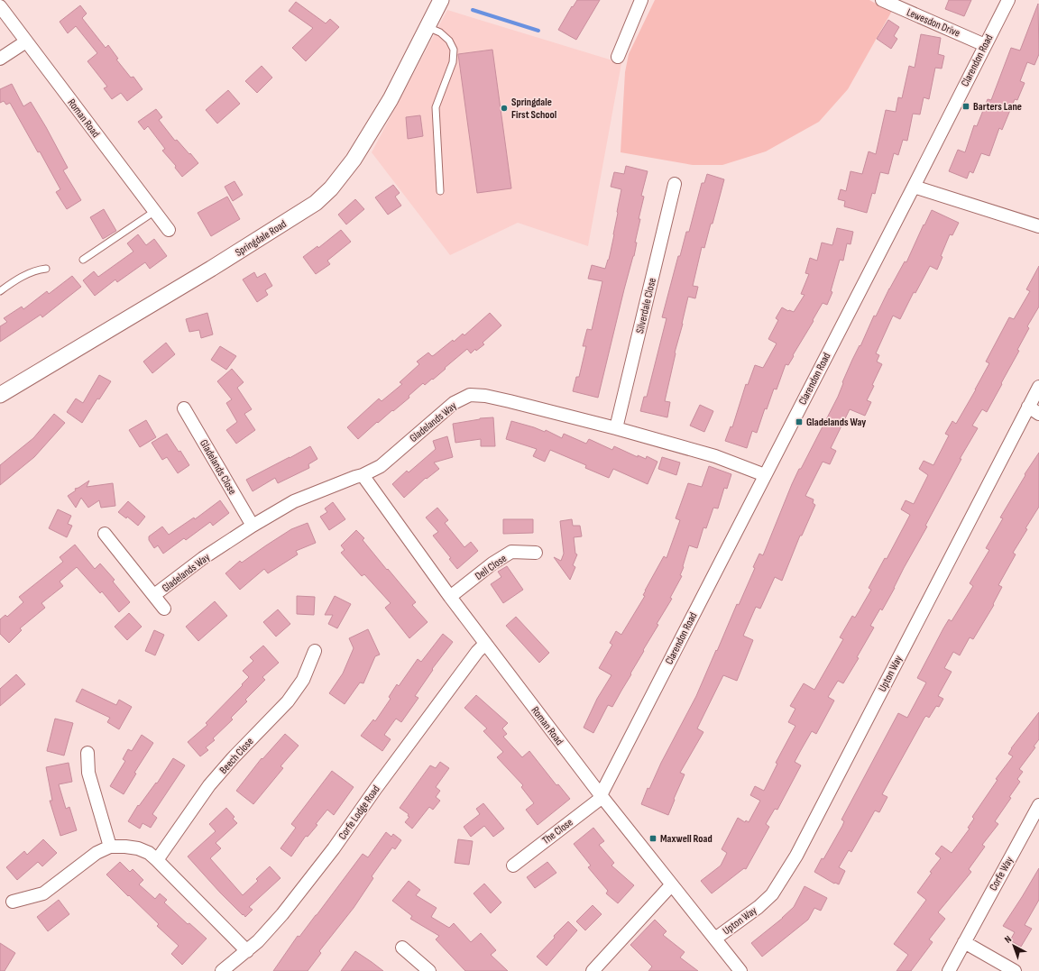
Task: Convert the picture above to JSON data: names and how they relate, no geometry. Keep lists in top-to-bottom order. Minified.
{"streets":{"street":["Lewesdon Drive","Clarendon Road","Roman Road","Springdale Road","Silverdale Close","Gladelands Way","Gladelands Close","Dell Close","Upton Way","Beech Close","Corfe Lodge Road","The Close","Corfe Way"]},"crossings":[["Lewesdon Drive","Clarendon Road"],["Clarendon Road","Roman Road"],["Clarendon Road","Gladelands Way"],["Clarendon Road","The Close"],["Roman Road","Gladelands Way"],["Roman Road","Dell Close"],["Roman Road","Upton Way"],["Roman Road","Corfe Lodge Road"],["Roman Road","The Close"],["Silverdale Close","Gladelands Way"],["Gladelands Way","Gladelands Close"]],"places":{"transit":["Barters Lane","Gladelands Way","Maxwell Road"],"other":["Springdale First School"]},"north":"top left"}
